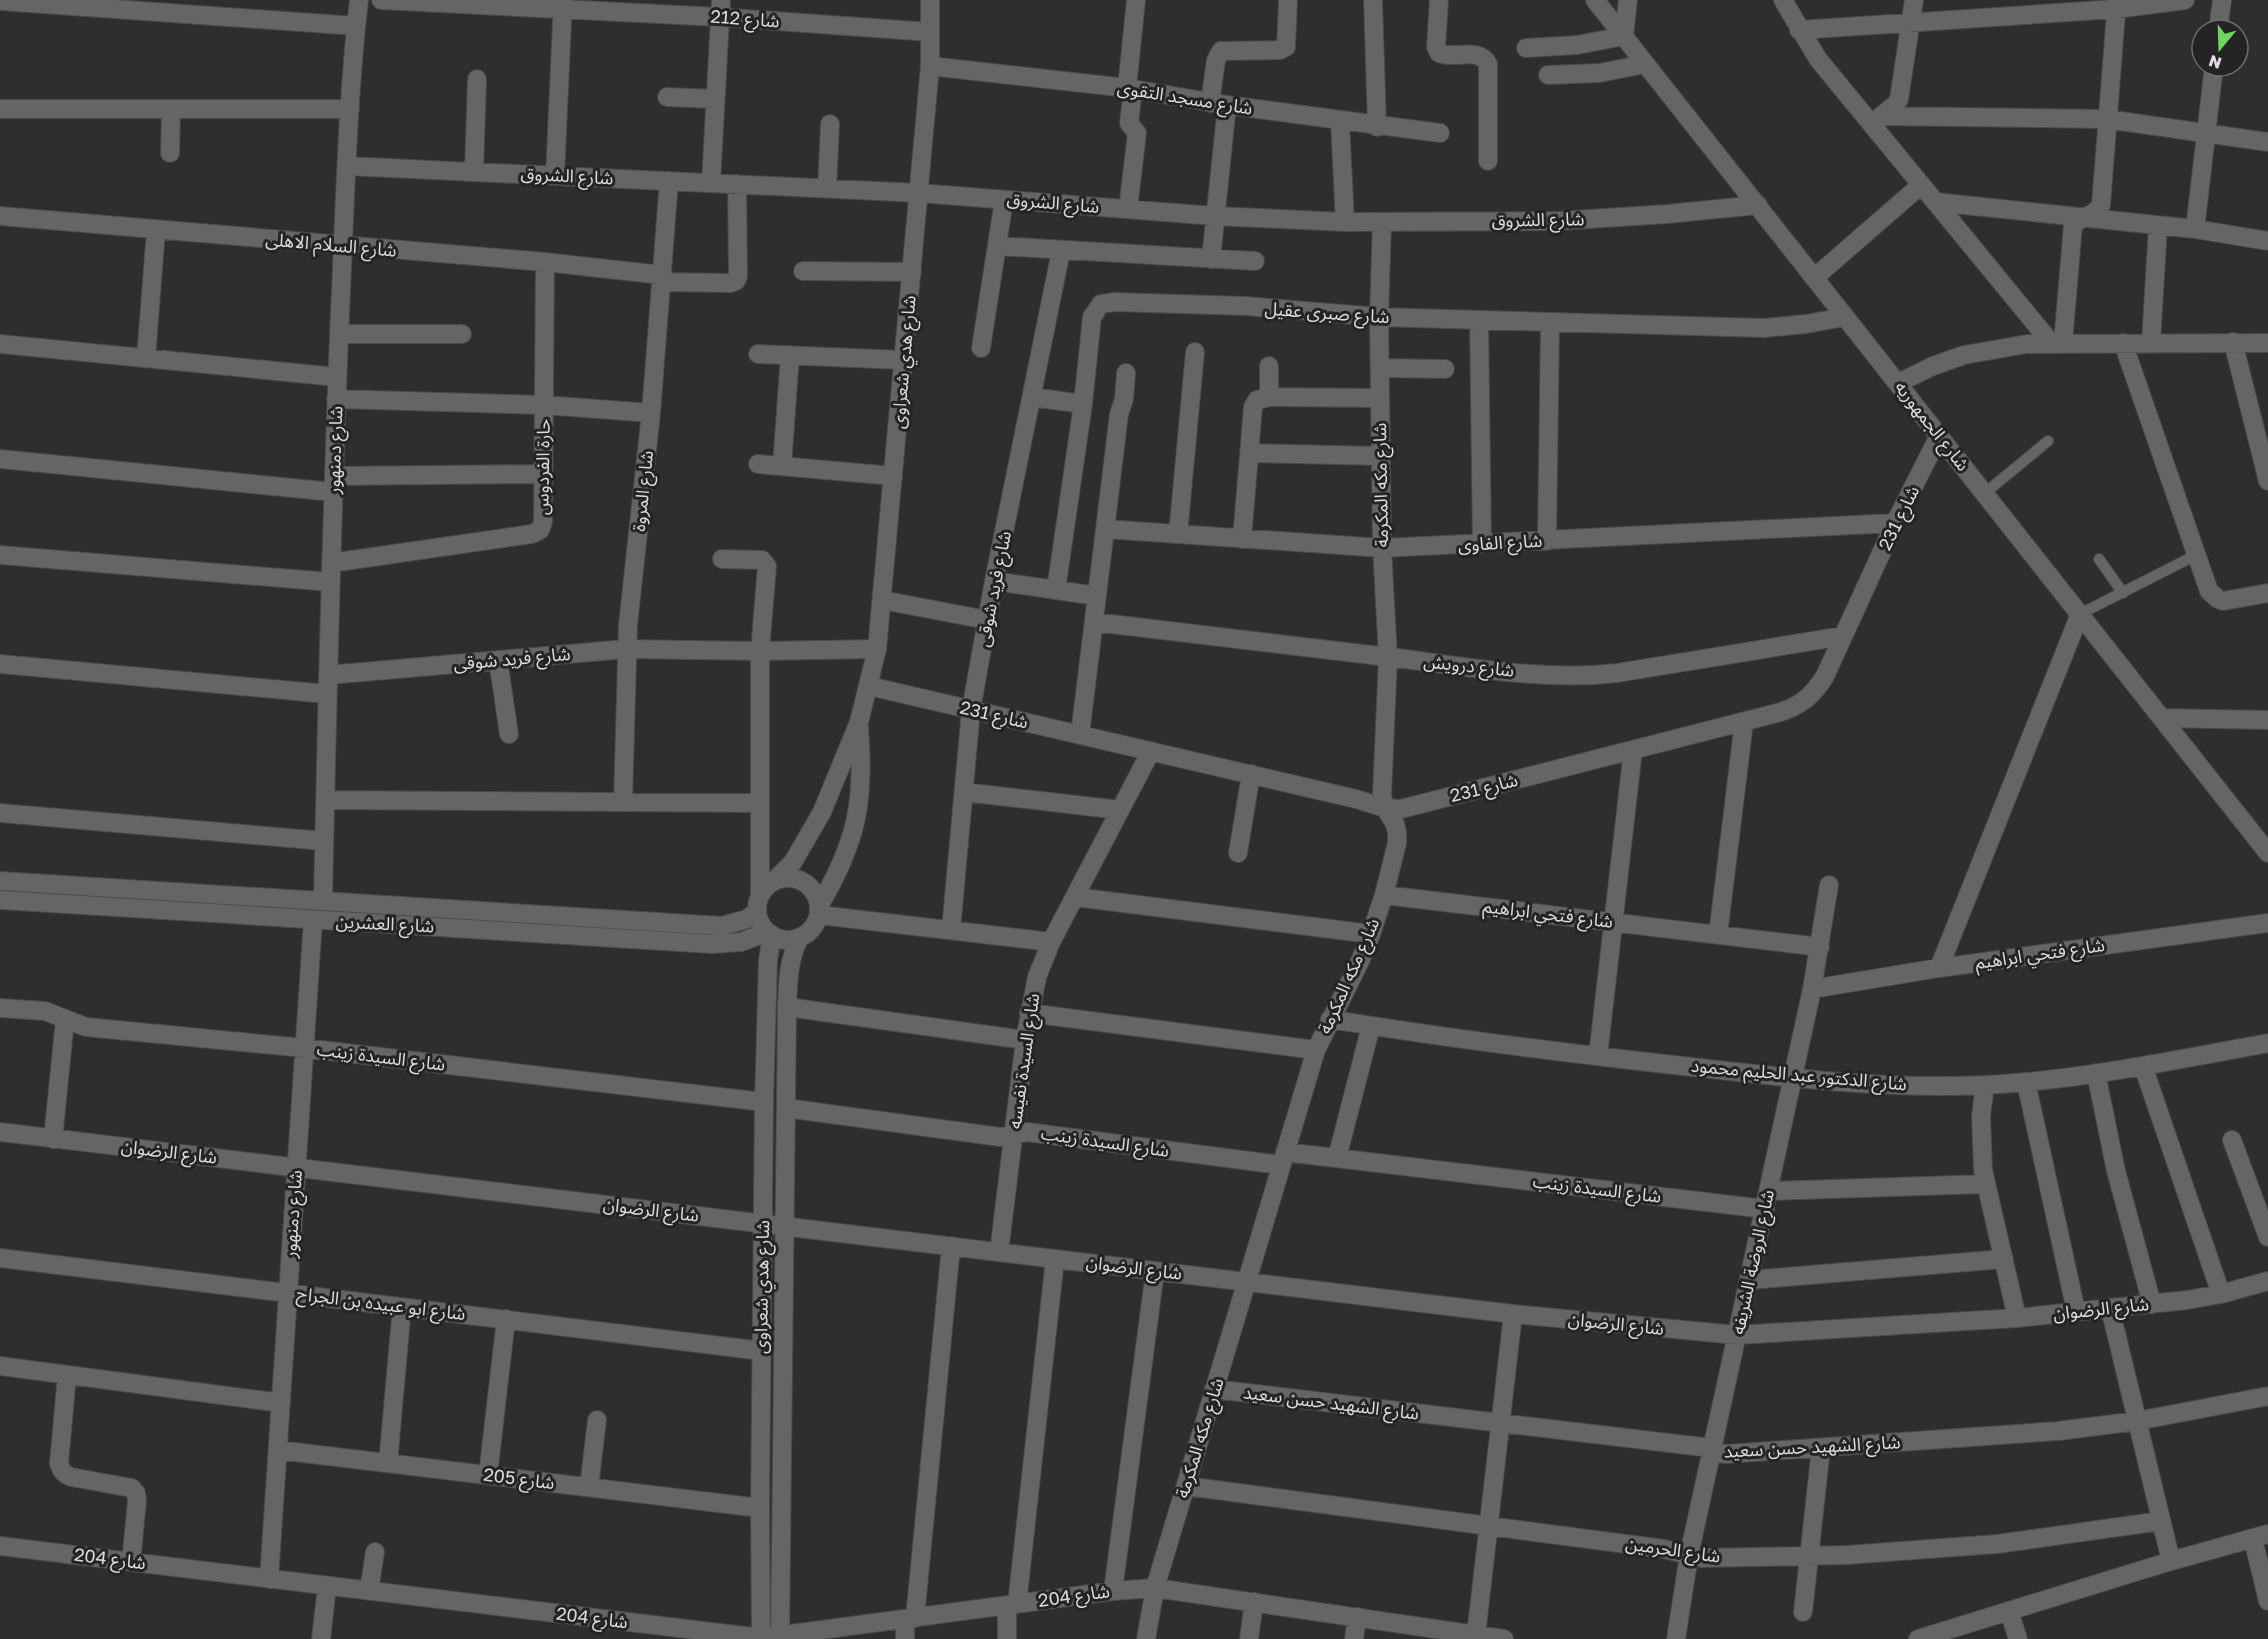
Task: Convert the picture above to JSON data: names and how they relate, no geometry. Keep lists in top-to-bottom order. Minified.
{"streets":{"street":["شارع 212","شارع مسجد التقوى","شارع الشروق","شارع السلام الاهلى","شارع صبرى عقيل","شارع هدي شعراوى","شارع الجمهوريه","شارع دمنهور","حارة الفردوس","شارع مكه المكرمة","شارع المروة","شارع 231","شارع الفاوى","شارع فريد شوقى","شارع درويش","شارع فتحي ابراهيم","شارع العشرين","شارع السيدة زينب","شارع السيدة نفيسه","شارع الدكتور عبد الحليم محمود","شارع الرضوان","شارع الروضة الشريفه","شارع ابو عبيده بن الجراح","شارع الشهيد حسن سعيد","شارع 205","شارع الحرمين","شارع 204"]},"crossings":[["شارع 212","شارع هدي شعراوى"],["شارع مسجد التقوى","شارع هدي شعراوى"],["شارع الشروق","شارع السلام الاهلى"],["شارع الشروق","شارع هدي شعراوى"],["شارع الشروق","شارع الجمهوريه"],["شارع الشروق","شارع دمنهور"],["شارع الشروق","شارع مكه المكرمة"],["شارع الشروق","شارع المروة"],["شارع السلام الاهلى","شارع دمنهور"],["شارع السلام الاهلى","حارة الفردوس"],["شارع السلام الاهلى","شارع المروة"],["شارع صبرى عقيل","شارع الجمهوريه"],["شارع صبرى عقيل","شارع مكه المكرمة"],["شارع هدي شعراوى","شارع 231"],["شارع هدي شعراوى","شارع فريد شوقى"],["شارع هدي شعراوى","شارع العشرين"],["شارع هدي شعراوى","شارع السيدة زينب"],["شارع هدي شعراوى","شارع الرضوان"],["شارع هدي شعراوى","شارع ابو عبيده بن الجراح"],["شارع هدي شعراوى","شارع 205"],["شارع هدي شعراوى","شارع 204"],["شارع الجمهوريه","شارع 231"],["شارع دمنهور","حارة الفردوس"],["شارع دمنهور","شارع فريد شوقى"],["شارع دمنهور","شارع العشرين"],["شارع دمنهور","شارع السيدة زينب"],["شارع دمنهور","شارع الرضوان"],["شارع دمنهور","شارع ابو عبيده بن الجراح"],["شارع دمنهور","شارع 205"],["شارع دمنهور","شارع 204"],["شارع مكه المكرمة","شارع 231"],["شارع مكه المكرمة","شارع الفاوى"],["شارع مكه المكرمة","شارع درويش"],["شارع مكه المكرمة","شارع فتحي ابراهيم"],["شارع مكه المكرمة","شارع السيدة زينب"],["شارع مكه المكرمة","شارع الدكتور عبد الحليم محمود"],["شارع مكه المكرمة","شارع الرضوان"],["شارع مكه المكرمة","شارع الشهيد حسن سعيد"],["شارع مكه المكرمة","شارع الحرمين"],["شارع مكه المكرمة","شارع 204"],["شارع المروة","شارع فريد شوقى"],["شارع 231","شارع الفاوى"],["شارع 231","شارع فريد شوقى"],["شارع 231","شارع درويش"],["شارع 231","شارع السيدة نفيسه"],["شارع فتحي ابراهيم","شارع الروضة الشريفه"],["شارع السيدة زينب","شارع السيدة نفيسه"],["شارع السيدة زينب","شارع الروضة الشريفه"],["شارع السيدة نفيسه","شارع الرضوان"],["شارع الدكتور عبد الحليم محمود","شارع الروضة الشريفه"],["شارع الرضوان","شارع الروضة الشريفه"],["شارع الروضة الشريفه","شارع الشهيد حسن سعيد"],["شارع الروضة الشريفه","شارع الحرمين"]],"north":"bottom"}
